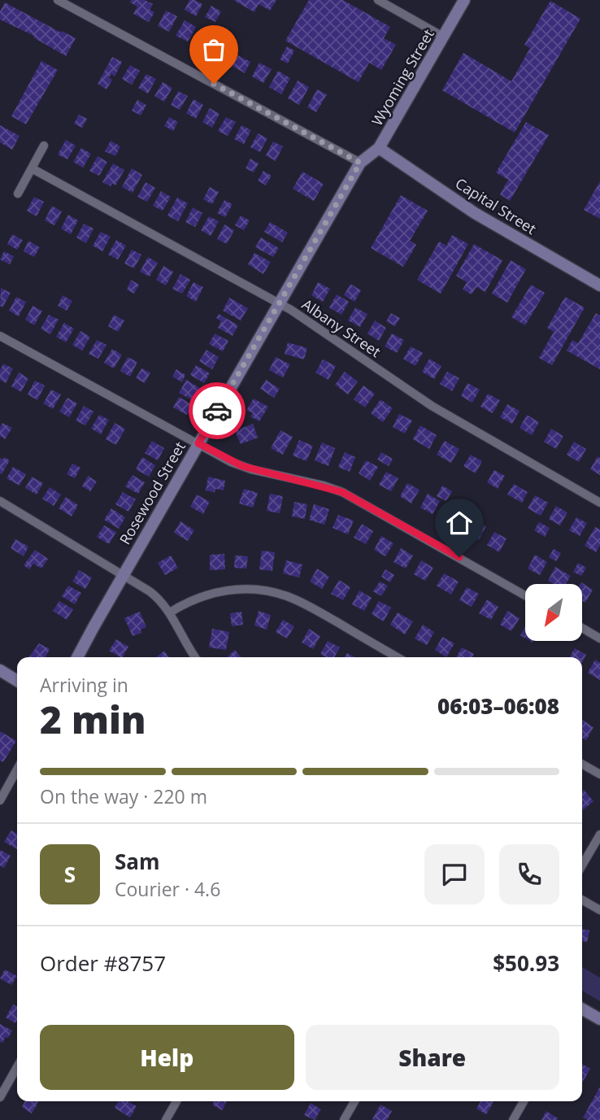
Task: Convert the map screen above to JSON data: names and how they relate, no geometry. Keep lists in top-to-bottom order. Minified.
{"streets":{"street":["Wyoming Street","Capital Street","Albany Street","Rosewood Street"]},"crossings":[["Wyoming Street","Capital Street"],["Wyoming Street","Rosewood Street"],["Albany Street","Rosewood Street"]],"north":"bottom left","page":{"heading":["2 min","Arriving in","06:03–06:08"],"panel":["Sam","Courier · 4.6","Order #8757","$50.93"],"bar":"On the way · 220 m","round":"S","buttons":["Help","Share"]}}
